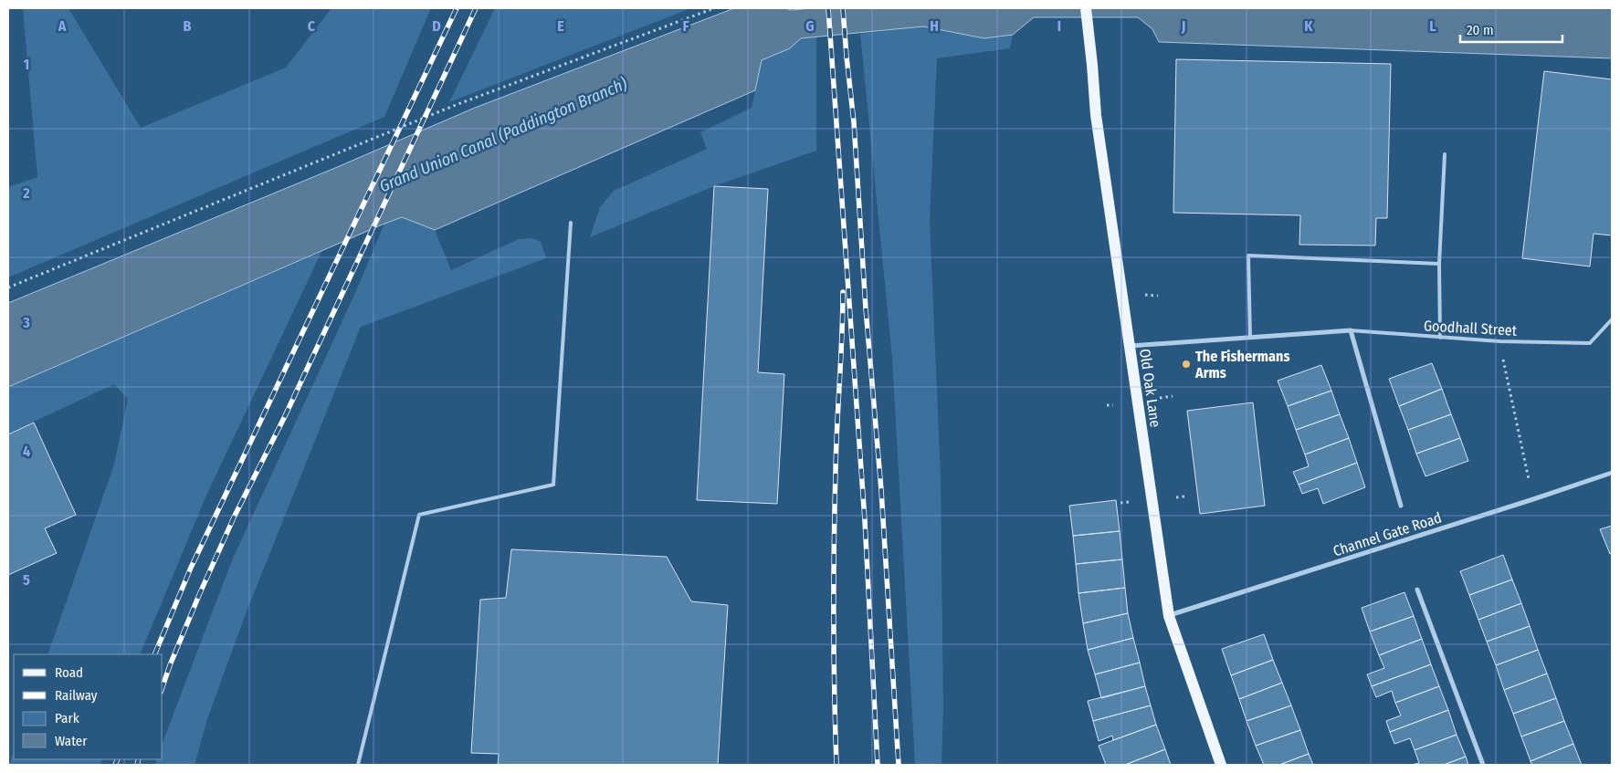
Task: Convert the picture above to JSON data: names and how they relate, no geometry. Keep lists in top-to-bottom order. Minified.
{"streets":{"main road":["Old Oak Lane"],"street":["Goodhall Street","Channel Gate Road"]},"crossings":[["Goodhall Street","Old Oak Lane"],["Old Oak Lane","Channel Gate Road"]],"water":["Grand Union Canal (Paddington Branch)"],"places":["The Fishermans Arms"],"legend":["Road","Railway","Park","Water"],"scale_bar":"20 m","grid":{"columns":["A","B","C","D","E","F","G","H","I","J","K","L"],"rows":["1","2","3","4","5"]}}
